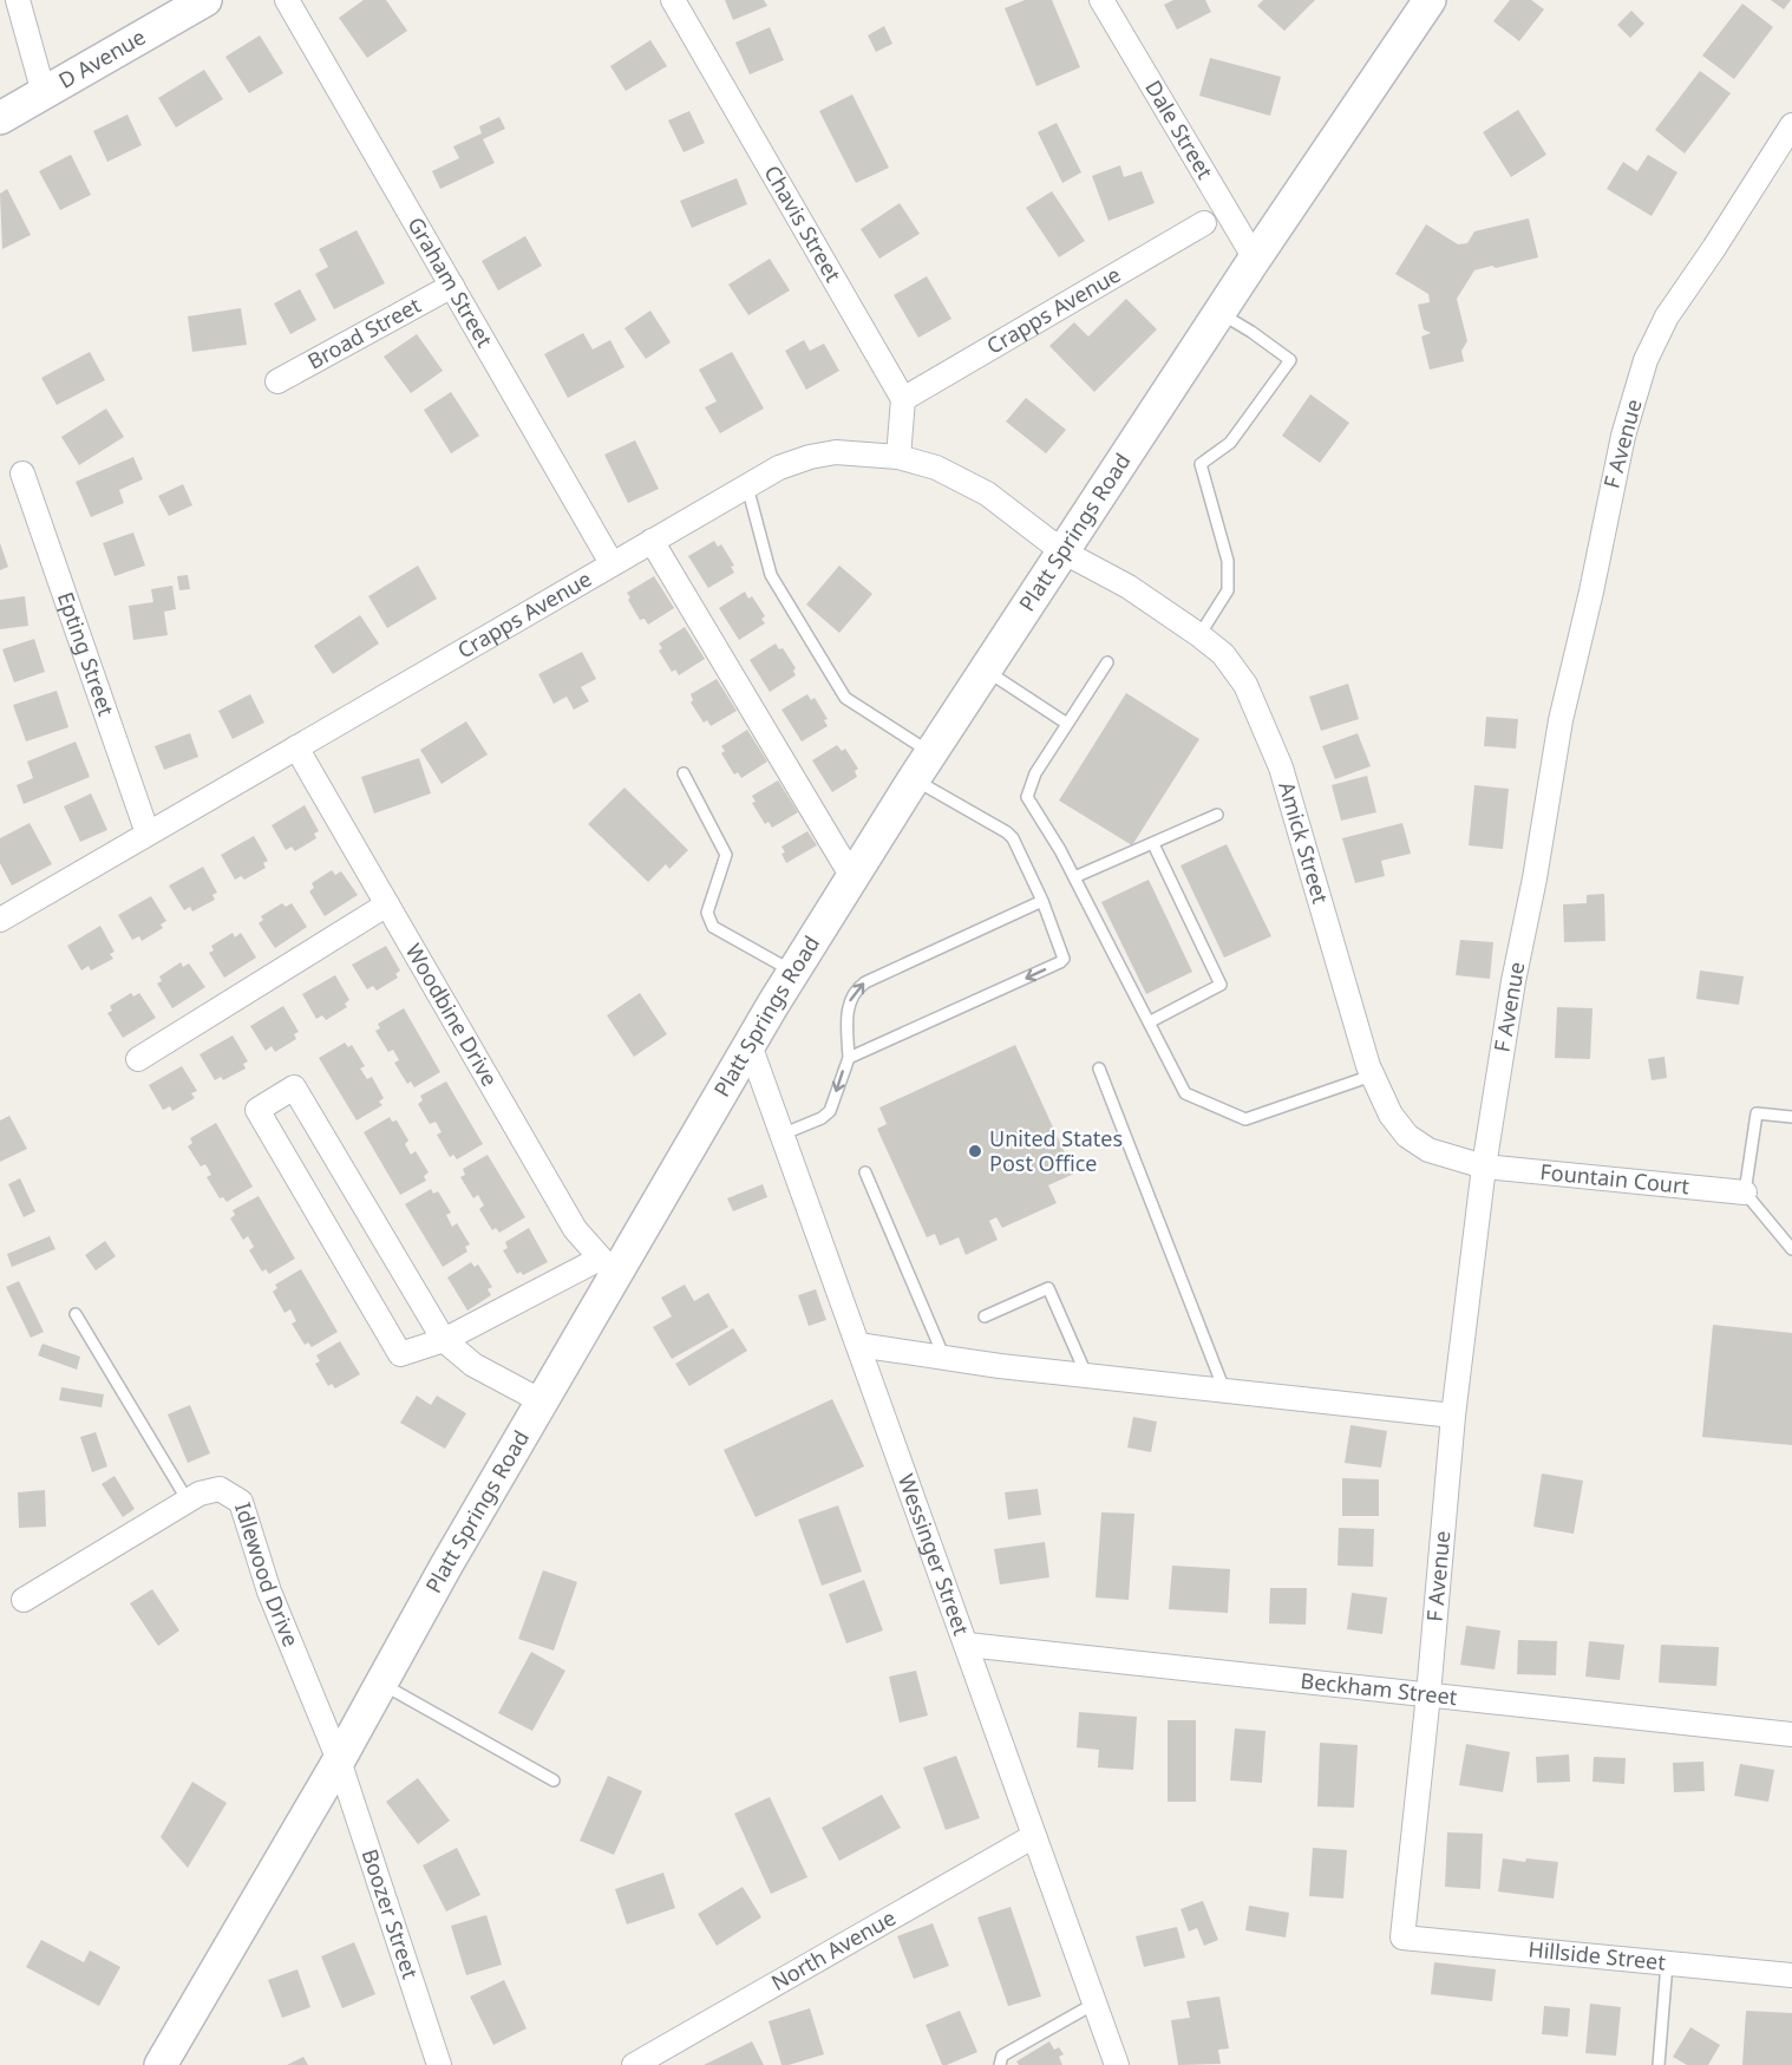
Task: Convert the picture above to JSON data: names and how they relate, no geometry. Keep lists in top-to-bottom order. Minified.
{"streets":{"main road":["D Avenue","Platt Springs Road"],"street":["Dale Street","Chavis Street","Graham Street","Crapps Avenue","Broad Street","F Avenue","Epting Street","Amick Street","Woodbine Drive","Fountain Court","Wessinger Street","Idlewood Drive","Beckham Street","Boozer Street","North Avenue","Hillside Street"]},"crossings":[["Dale Street","Platt Springs Road"],["Chavis Street","Crapps Avenue"],["Graham Street","Crapps Avenue"],["Graham Street","Broad Street"],["Crapps Avenue","Platt Springs Road"],["Crapps Avenue","Epting Street"],["Crapps Avenue","Amick Street"],["Crapps Avenue","Woodbine Drive"],["F Avenue","Amick Street"],["F Avenue","Fountain Court"],["F Avenue","Beckham Street"],["F Avenue","Hillside Street"],["Platt Springs Road","Amick Street"],["Platt Springs Road","Woodbine Drive"],["Platt Springs Road","Wessinger Street"],["Platt Springs Road","Idlewood Drive"],["Platt Springs Road","Boozer Street"],["Amick Street","Fountain Court"],["Wessinger Street","Beckham Street"],["Wessinger Street","North Avenue"],["Idlewood Drive","Boozer Street"]],"places":["United States Post Office"]}
